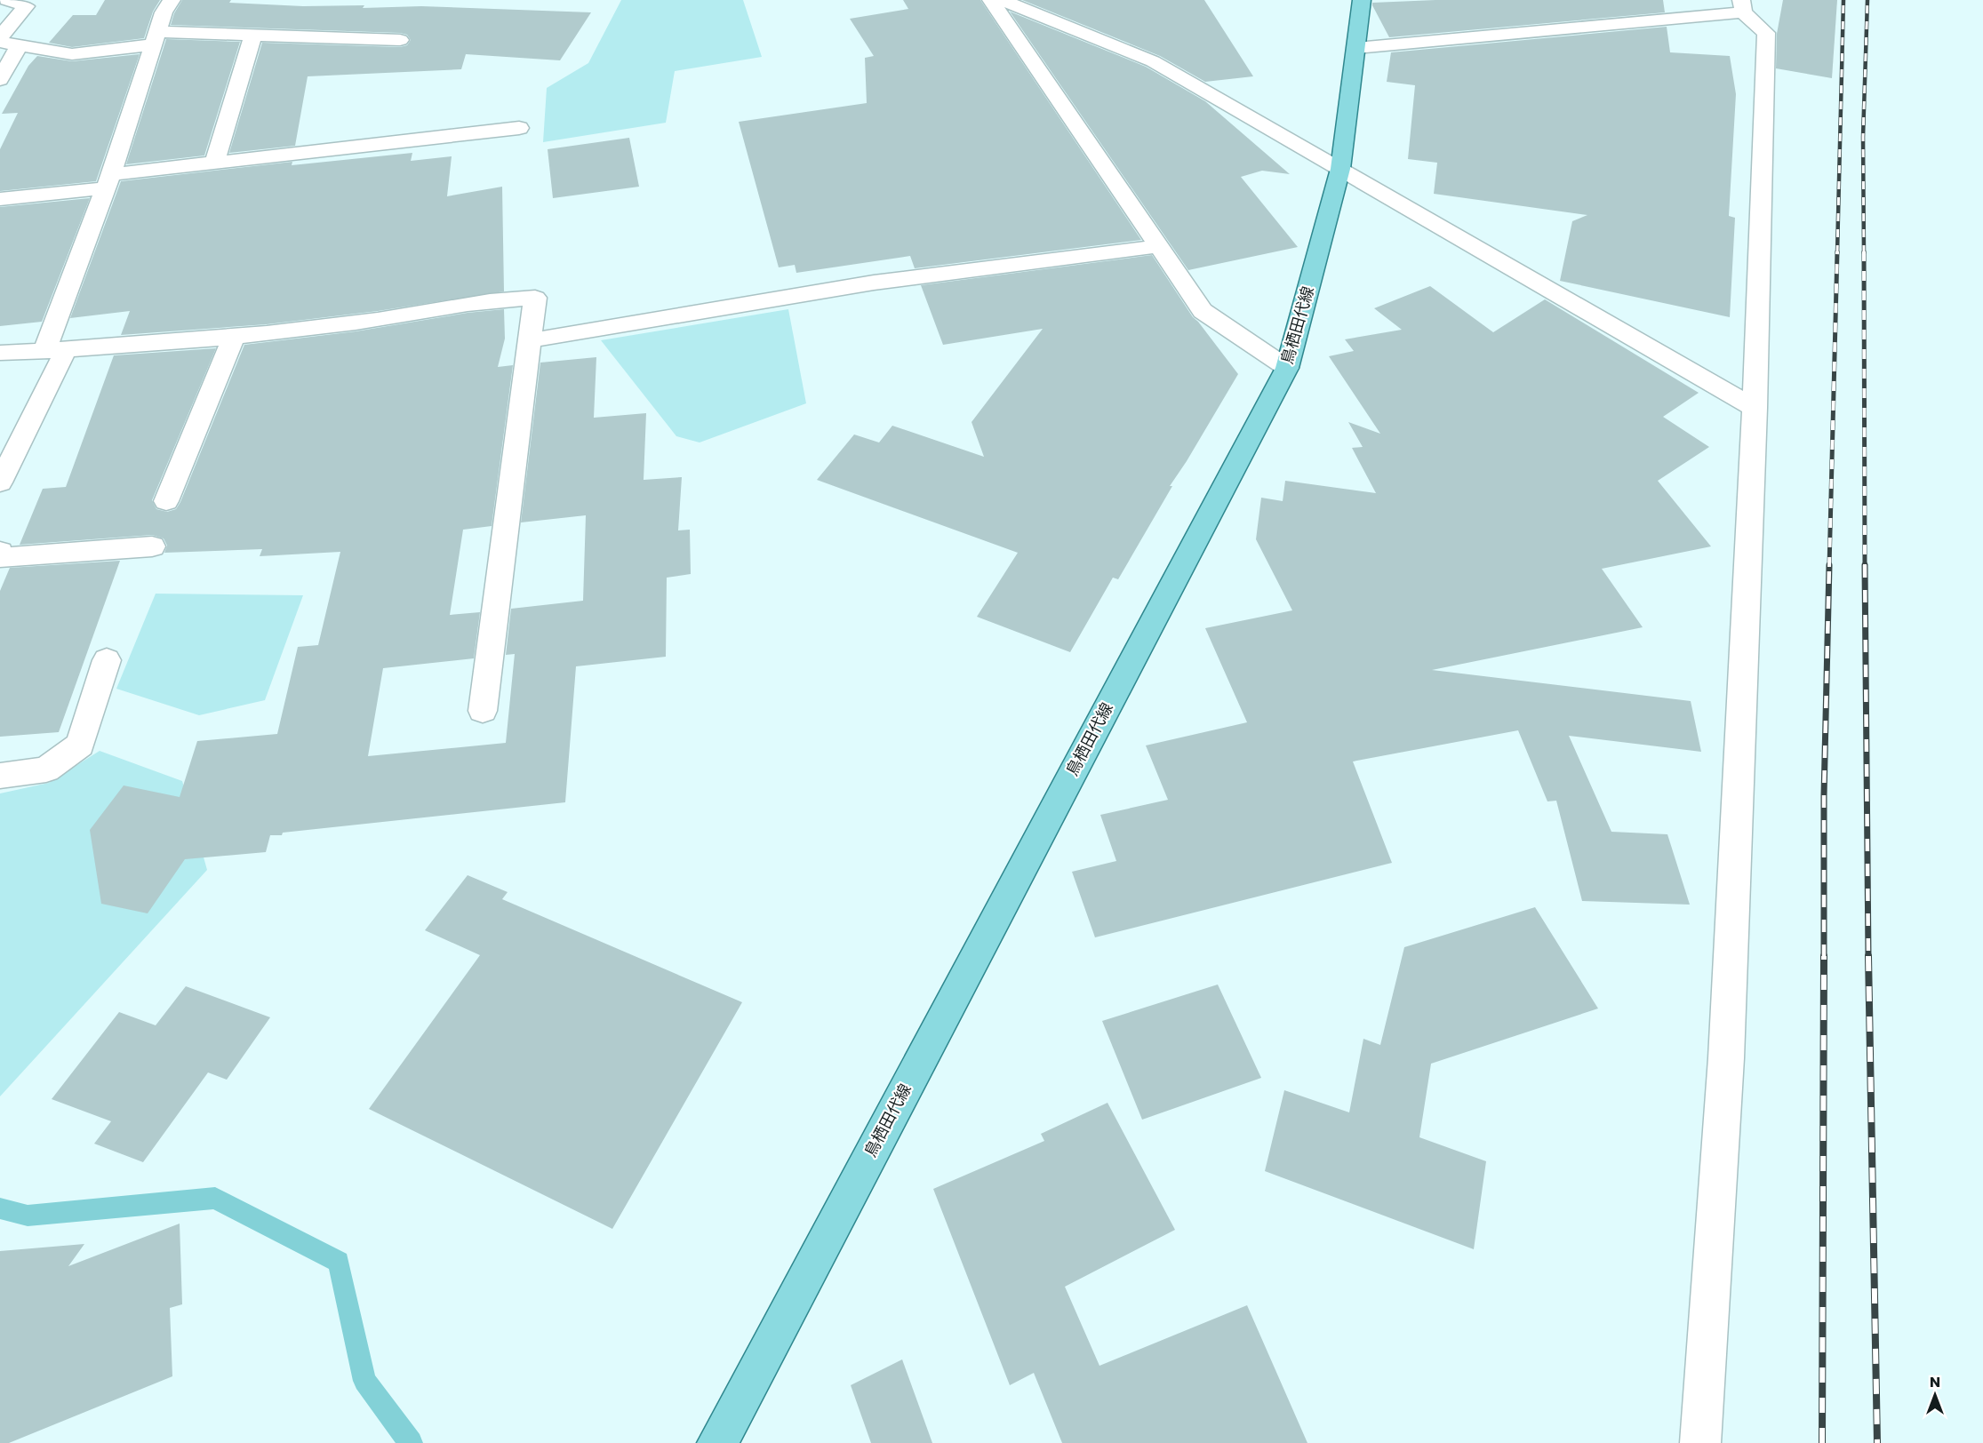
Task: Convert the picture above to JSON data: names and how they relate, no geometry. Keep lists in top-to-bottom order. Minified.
{"streets":{"main road":["鳥栖田代線"]},"north":"top"}
